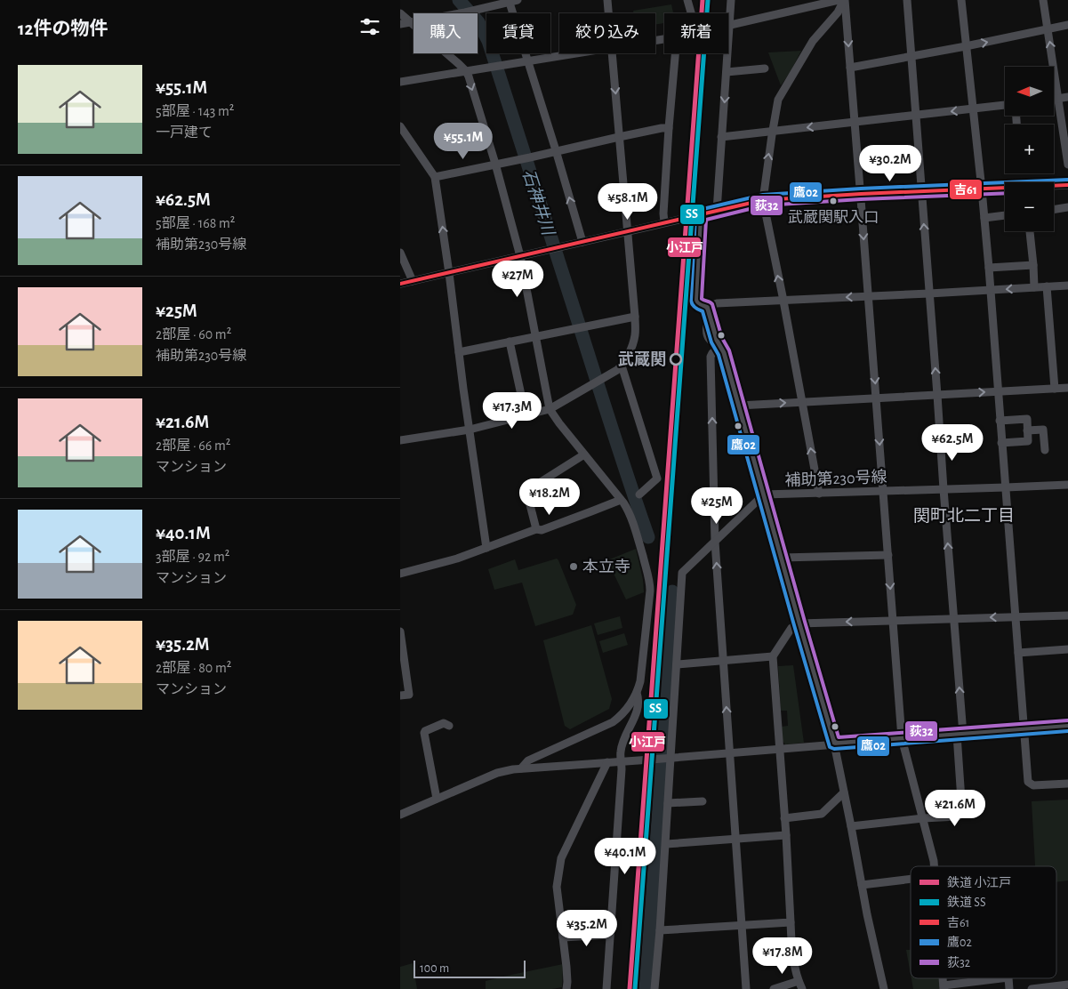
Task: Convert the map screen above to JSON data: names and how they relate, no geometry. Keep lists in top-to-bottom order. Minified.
{"streets":{"street":["補助第230号線"]},"districts":["関町北二丁目"],"water":["石神井川"],"places":["武蔵関駅入口","武蔵関","本立寺"],"lines":["rail line 小江戸","rail line SS","transit line 鷹02","transit line 吉61","transit line 荻32"],"legend":["鉄道 小江戸","鉄道 SS","吉61","鷹02","荻32"],"scale_bar":"100 m","north":"left","page":{"heading":"12件の物件","chip":["購入","賃貸","絞り込み","新着"],"list":[{"name":"¥55.1M","note":"5部屋 · 143 m² · 一戸建て"},{"name":"¥62.5M","note":"5部屋 · 168 m² · 補助第230号線"},{"name":"¥25M","note":"2部屋 · 60 m² · 補助第230号線"},{"name":"¥21.6M","note":"2部屋 · 66 m² · マンション"},{"name":"¥40.1M","note":"3部屋 · 92 m² · マンション"},{"name":"¥35.2M","note":"2部屋 · 80 m² · マンション"}],"map_buttons":["+","−"],"price":["¥55.1M","¥30.2M","¥58.1M","¥27M","¥17.3M","¥62.5M","¥18.2M","¥25M","¥21.6M","¥40.1M","¥35.2M","¥17.8M"],"scale":"100 m"}}
